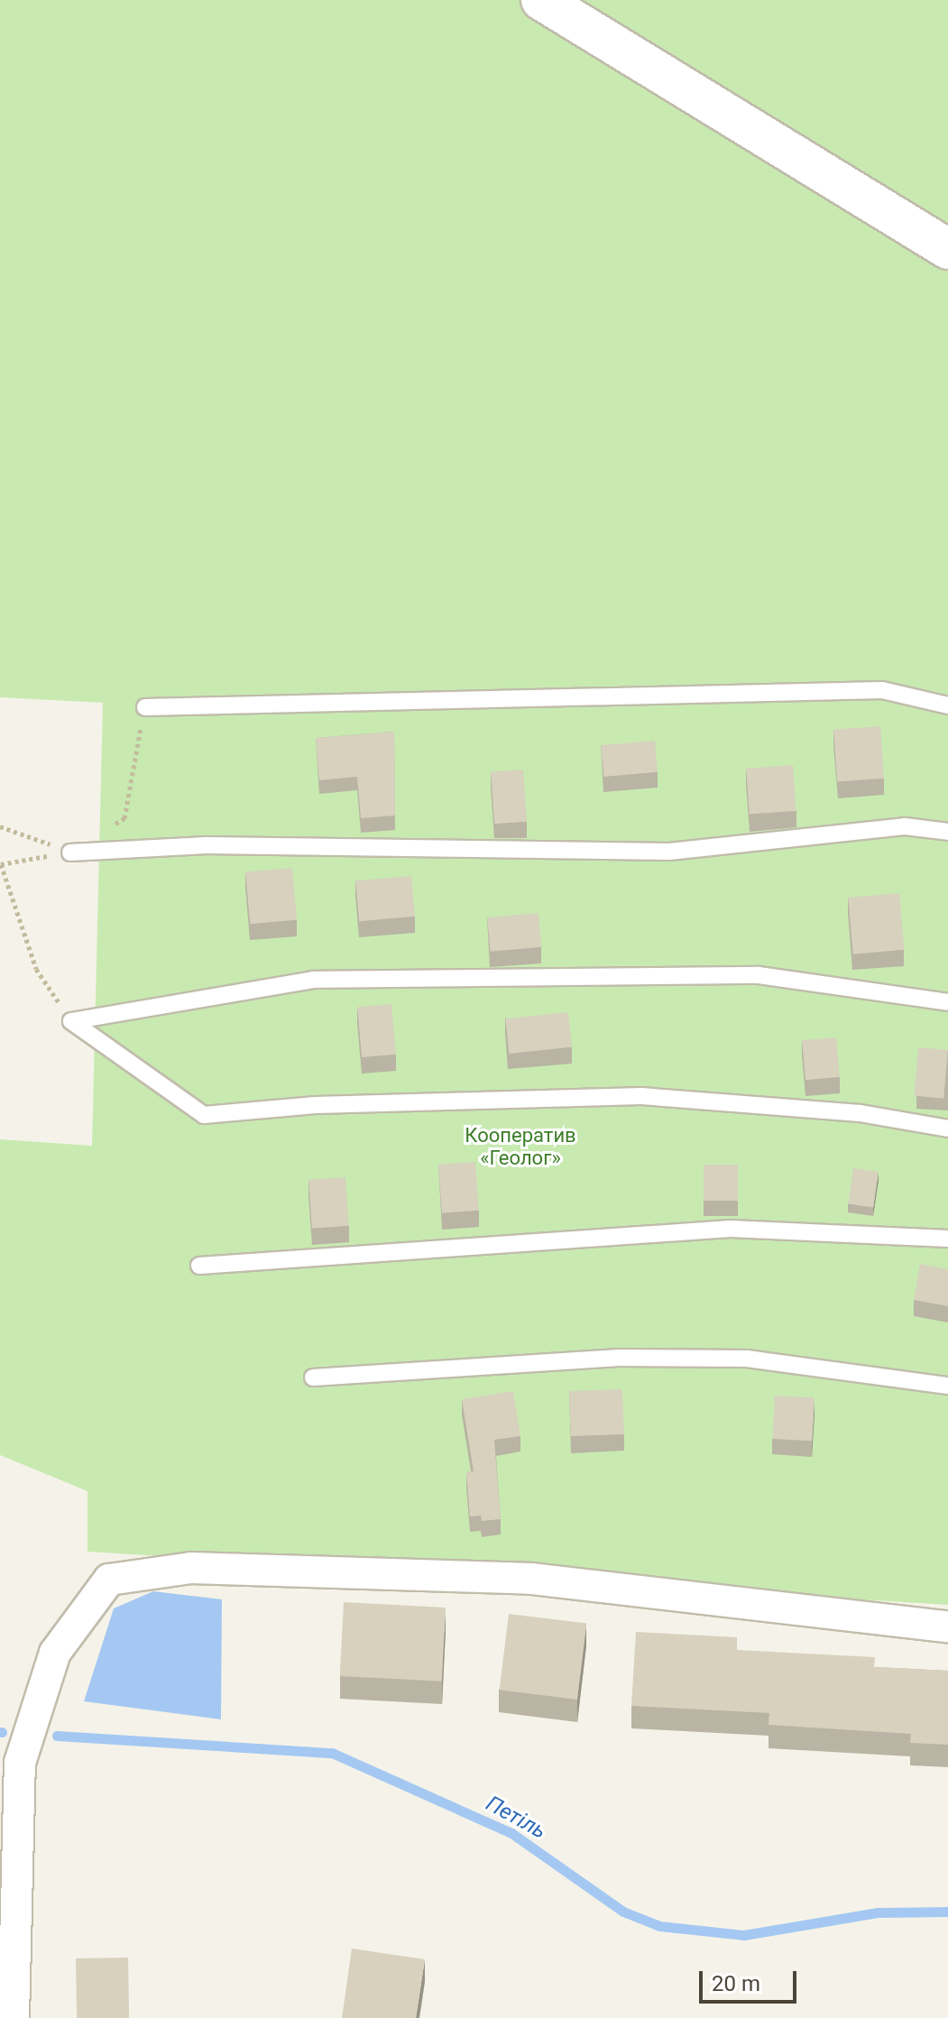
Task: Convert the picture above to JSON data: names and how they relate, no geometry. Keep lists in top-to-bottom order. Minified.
{"water":["Петіль"],"parks":["Кооператив «Геолог»"],"scale_bar":"20 m"}
